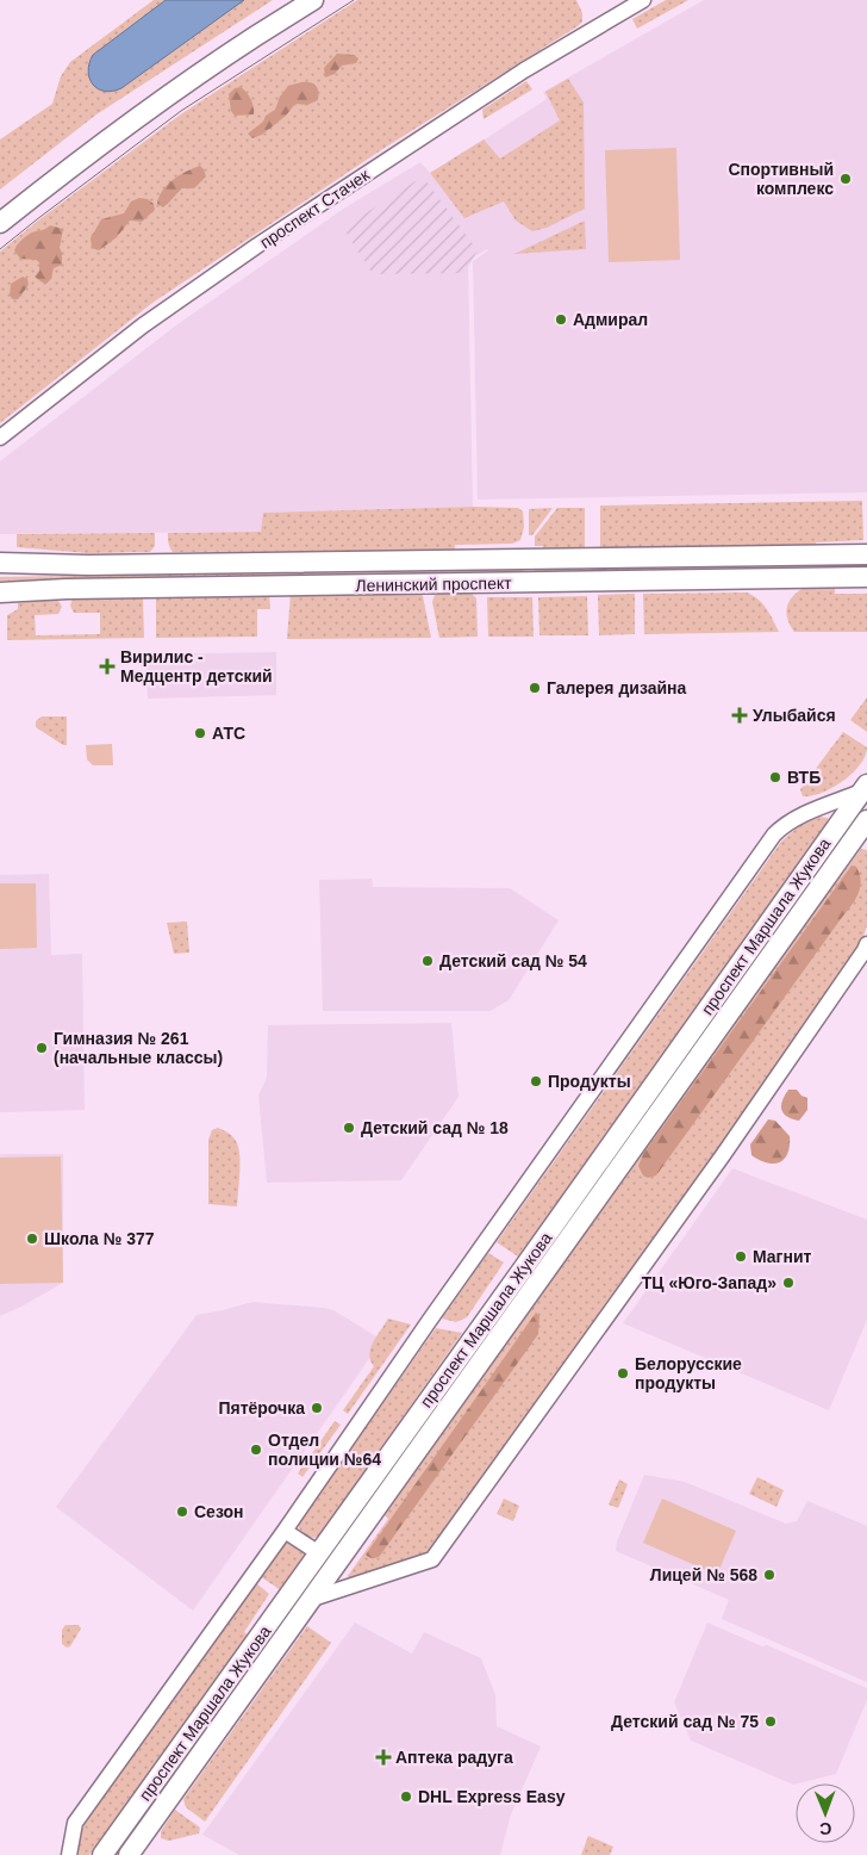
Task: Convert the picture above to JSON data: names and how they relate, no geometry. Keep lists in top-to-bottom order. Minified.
{"streets":{"main road":["Ленинский проспект","проспект Маршала Жукова"],"street":["проспект Стачек"]},"places":{"other":["Спортивный комплекс","Адмирал","Галерея дизайна","АТС","ВТБ","Детский сад № 54","Гимназия № 261 (начальные классы)","Продукты","Детский сад № 18","Школа № 377","Магнит","ТЦ «Юго-Запад»","Белорусские продукты","Пятёрочка","Отдел полиции №64","Сезон","Лицей № 568","Детский сад № 75","DHL Express Easy"],"health":["Вирилис - Медцентр детский","Улыбайся","Аптека радуга"]},"north":"bottom"}
